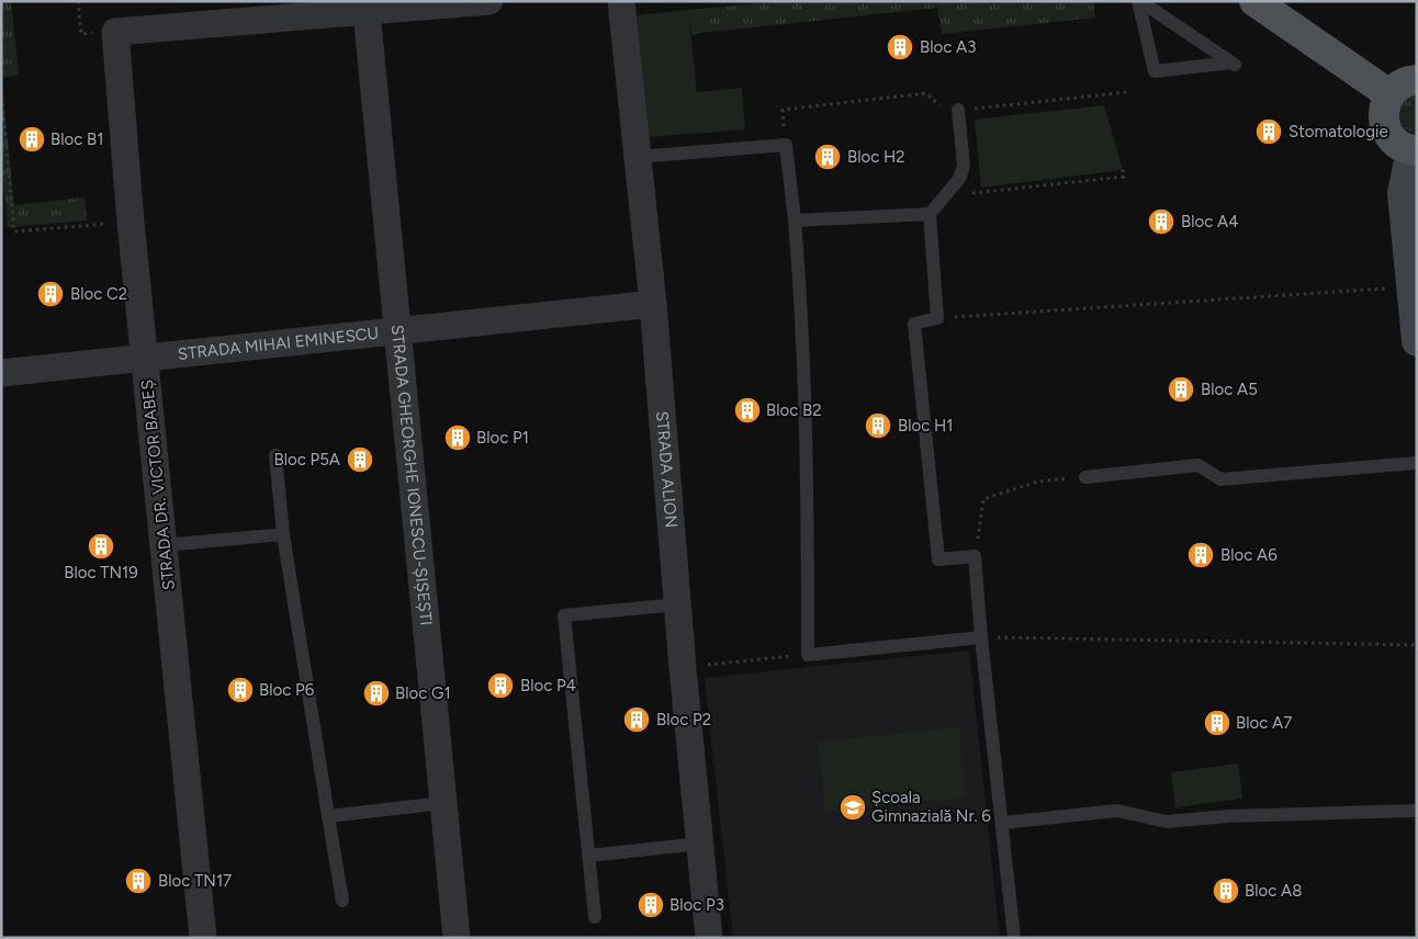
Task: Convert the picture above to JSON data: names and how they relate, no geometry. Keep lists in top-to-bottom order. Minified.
{"streets":{"street":["STRADA MIHAI EMINESCU","STRADA ALION","STRADA GHEORGHE IONESCU-ȘIȘEȘTI","STRADA DR. VICTOR BABEȘ"]},"crossings":[["STRADA MIHAI EMINESCU","STRADA ALION"],["STRADA MIHAI EMINESCU","STRADA GHEORGHE IONESCU-ȘIȘEȘTI"],["STRADA MIHAI EMINESCU","STRADA DR. VICTOR BABEȘ"],["STRADA GHEORGHE IONESCU-ȘIȘEȘTI","STRADA DR. VICTOR BABEȘ"]],"places":{"building":["Bloc A3","Stomatologie","Bloc B1","Bloc H2","Bloc A4","Bloc C2","Bloc A5","Bloc B2","Bloc H1","Bloc P1","Bloc P5A","Bloc TN19","Bloc A6","Bloc P4","Bloc P6","Bloc G1","Bloc P2","Bloc A7","Bloc TN17","Bloc A8","Bloc P3"],"school or university":["Școala Gimnazială Nr. 6"]}}
